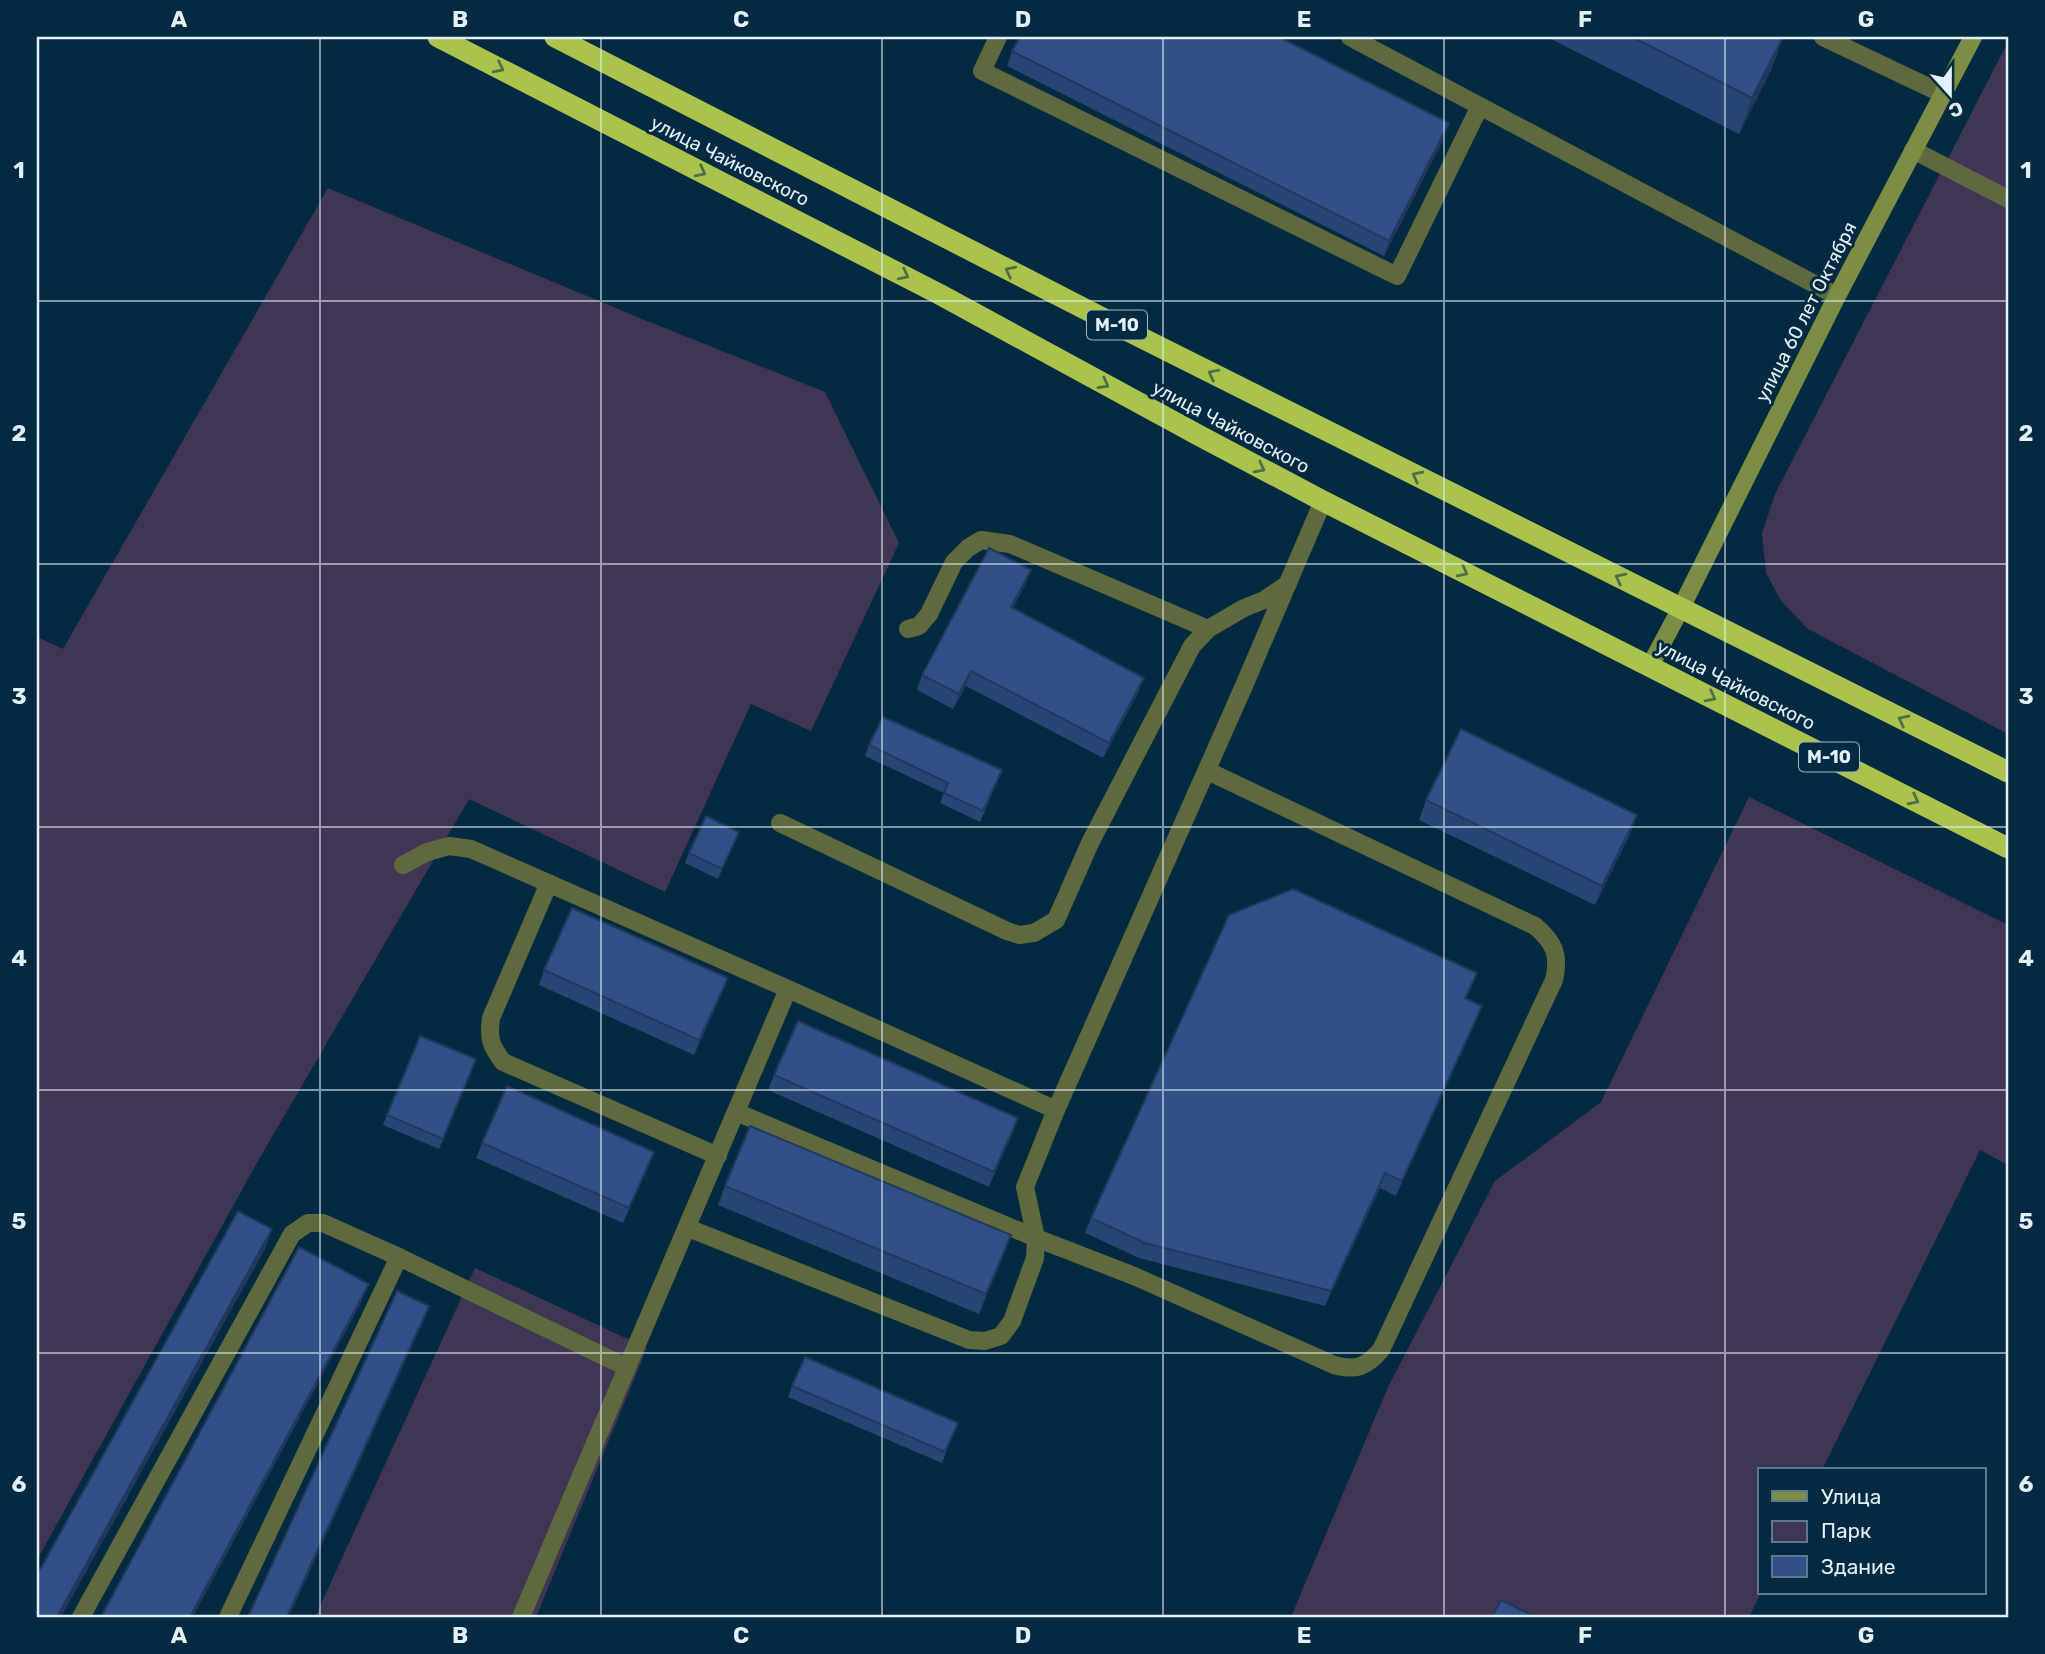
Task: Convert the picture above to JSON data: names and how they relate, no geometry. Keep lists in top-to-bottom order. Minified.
{"streets":{"highway":["улица Чайковского","М-10"],"street":["улица 60 лет Октября"]},"crossings":[["улица Чайковского","улица 60 лет Октября"]],"legend":["Улица","Парк","Здание"],"north":"bottom","grid":{"columns":["A","B","C","D","E","F","G"],"rows":["1","2","3","4","5","6"]}}
